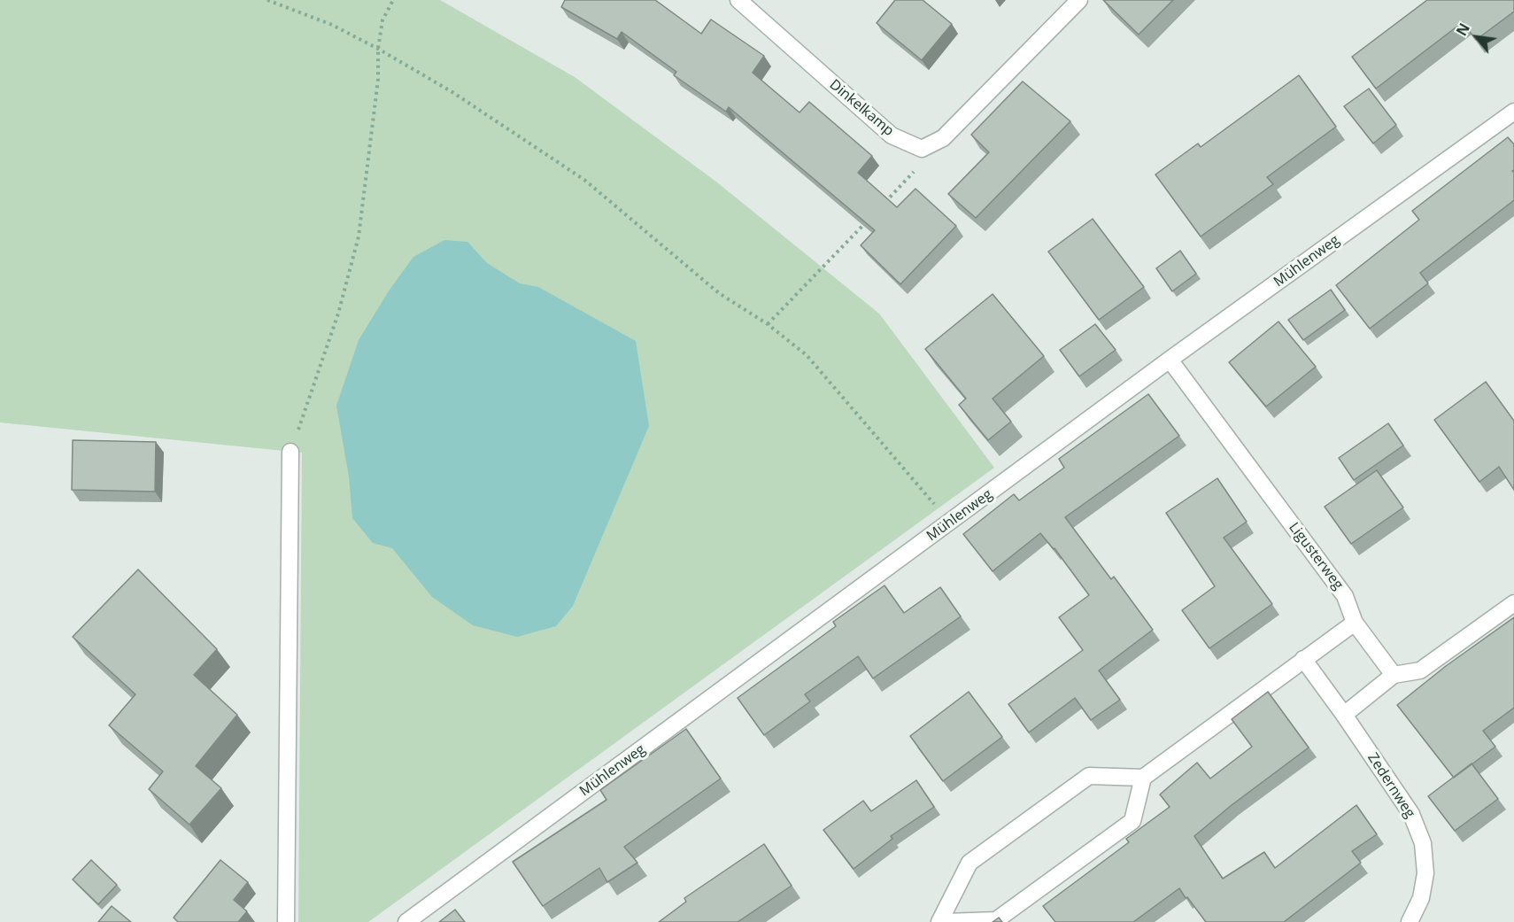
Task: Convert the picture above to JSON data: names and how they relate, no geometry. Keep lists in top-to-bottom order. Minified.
{"streets":{"street":["Dinkelkamp","Mühlenweg","Ligusterweg","Zedernweg"]},"crossings":[["Mühlenweg","Ligusterweg"]],"north":"top left"}
